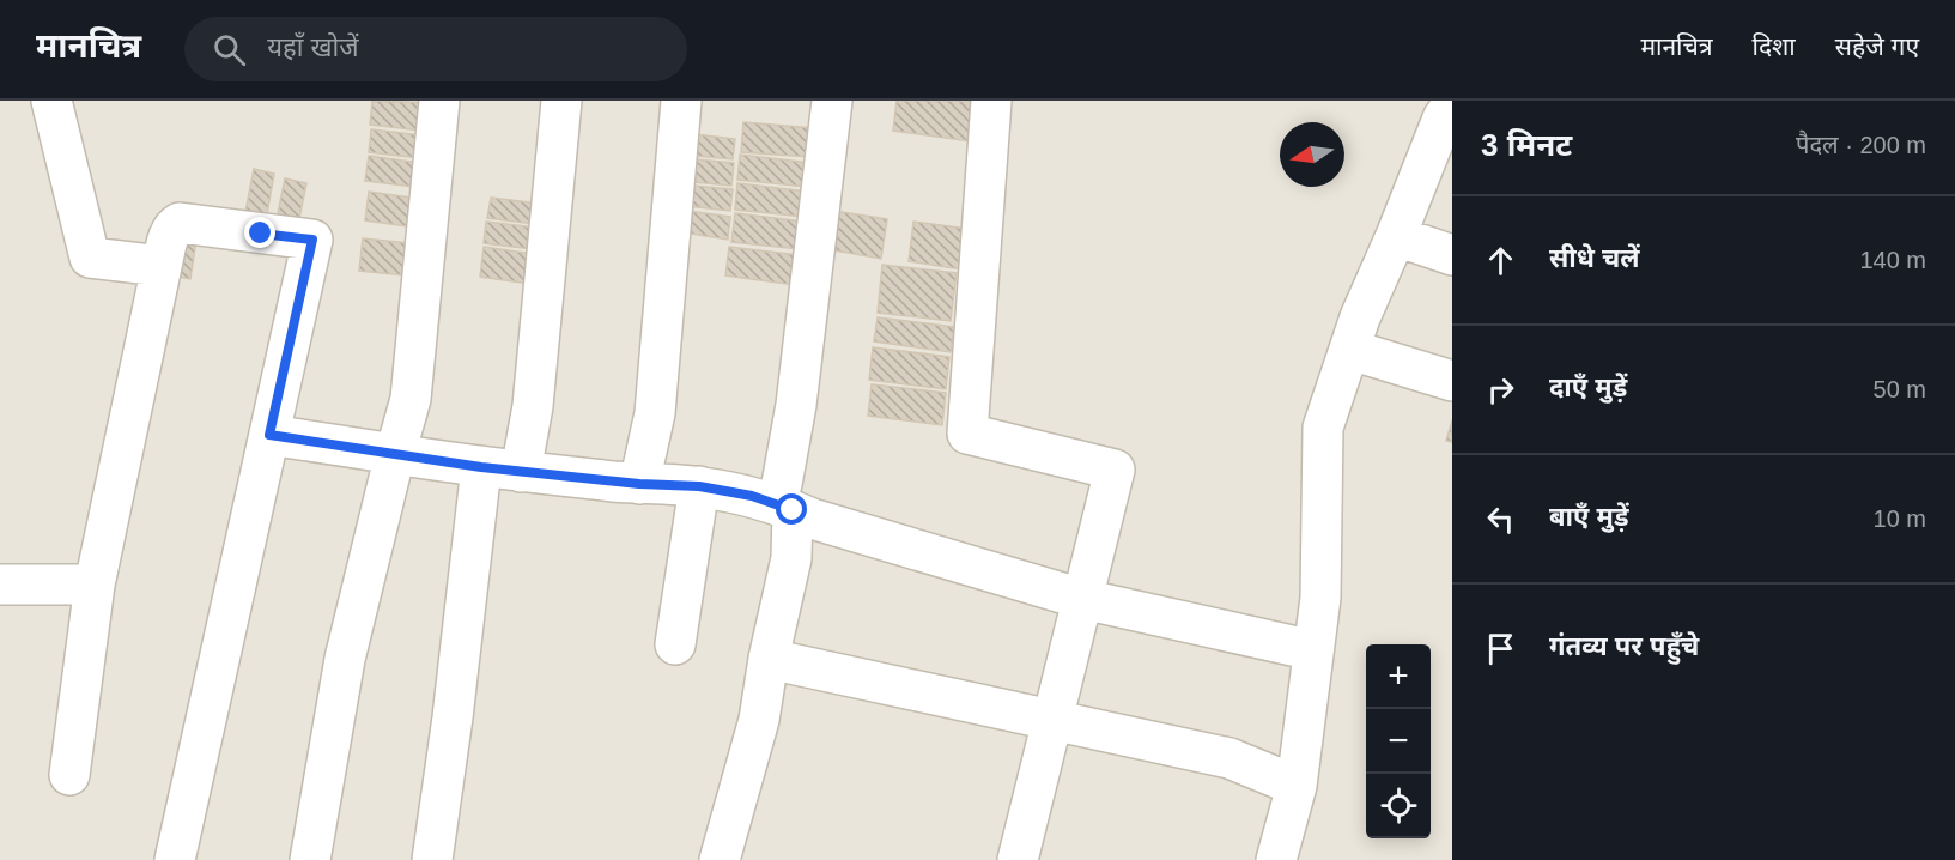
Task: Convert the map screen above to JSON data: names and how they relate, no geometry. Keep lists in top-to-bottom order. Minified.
{"north":"left","page":{"header":"मानचित्र","search":"यहाँ खोजें","nav":["मानचित्र","दिशा","सहेजे गए"],"heading":["3 मिनट","पैदल · 200 m"],"list":[["सीधे चलें","140 m"],["दाएँ मुड़ें","50 m"],["बाएँ मुड़ें","10 m"],"गंतव्य पर पहुँचे"],"map_buttons":["+","−"]}}
